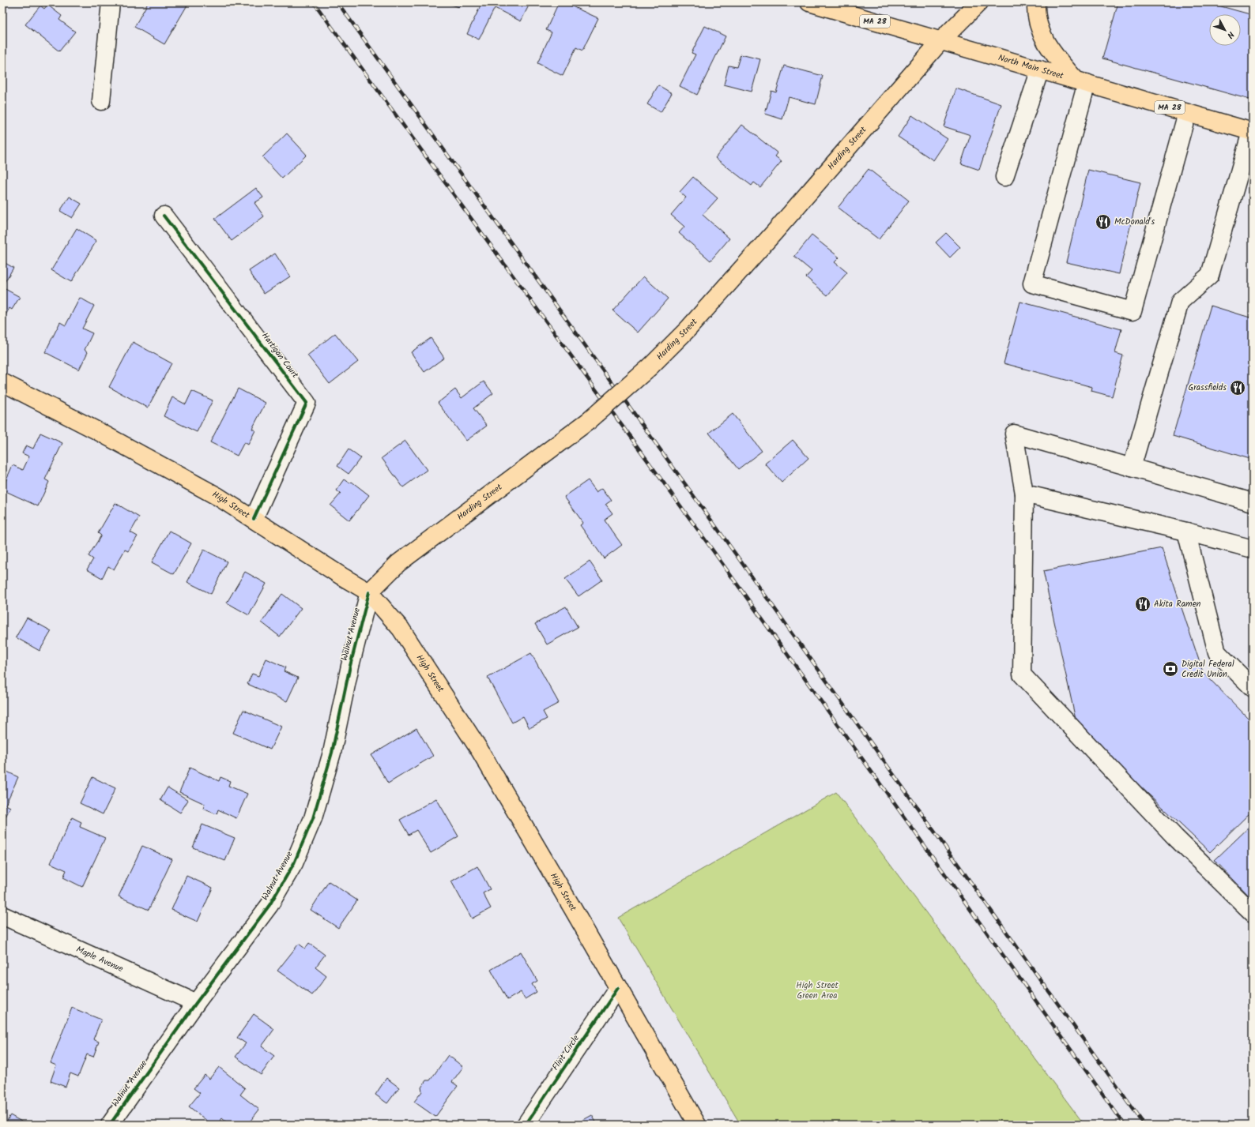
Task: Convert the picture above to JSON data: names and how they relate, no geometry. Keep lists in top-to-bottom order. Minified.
{"streets":{"main road":["MA 28","North Main Street","Harding Street","High Street"],"street":["Hartigan Court","Walnut Avenue","Maple Avenue","Flint Circle"]},"crossings":[["North Main Street","Harding Street"],["Harding Street","High Street"],["Harding Street","Walnut Avenue"],["Hartigan Court","High Street"],["High Street","Walnut Avenue"],["High Street","Flint Circle"],["Walnut Avenue","Maple Avenue"]],"parks":["High Street Green Area"],"places":{"restaurant":["McDonald's","Grassfields","Akita Ramen"],"bank":["Digital Federal Credit Union"]},"north":"bottom right"}
